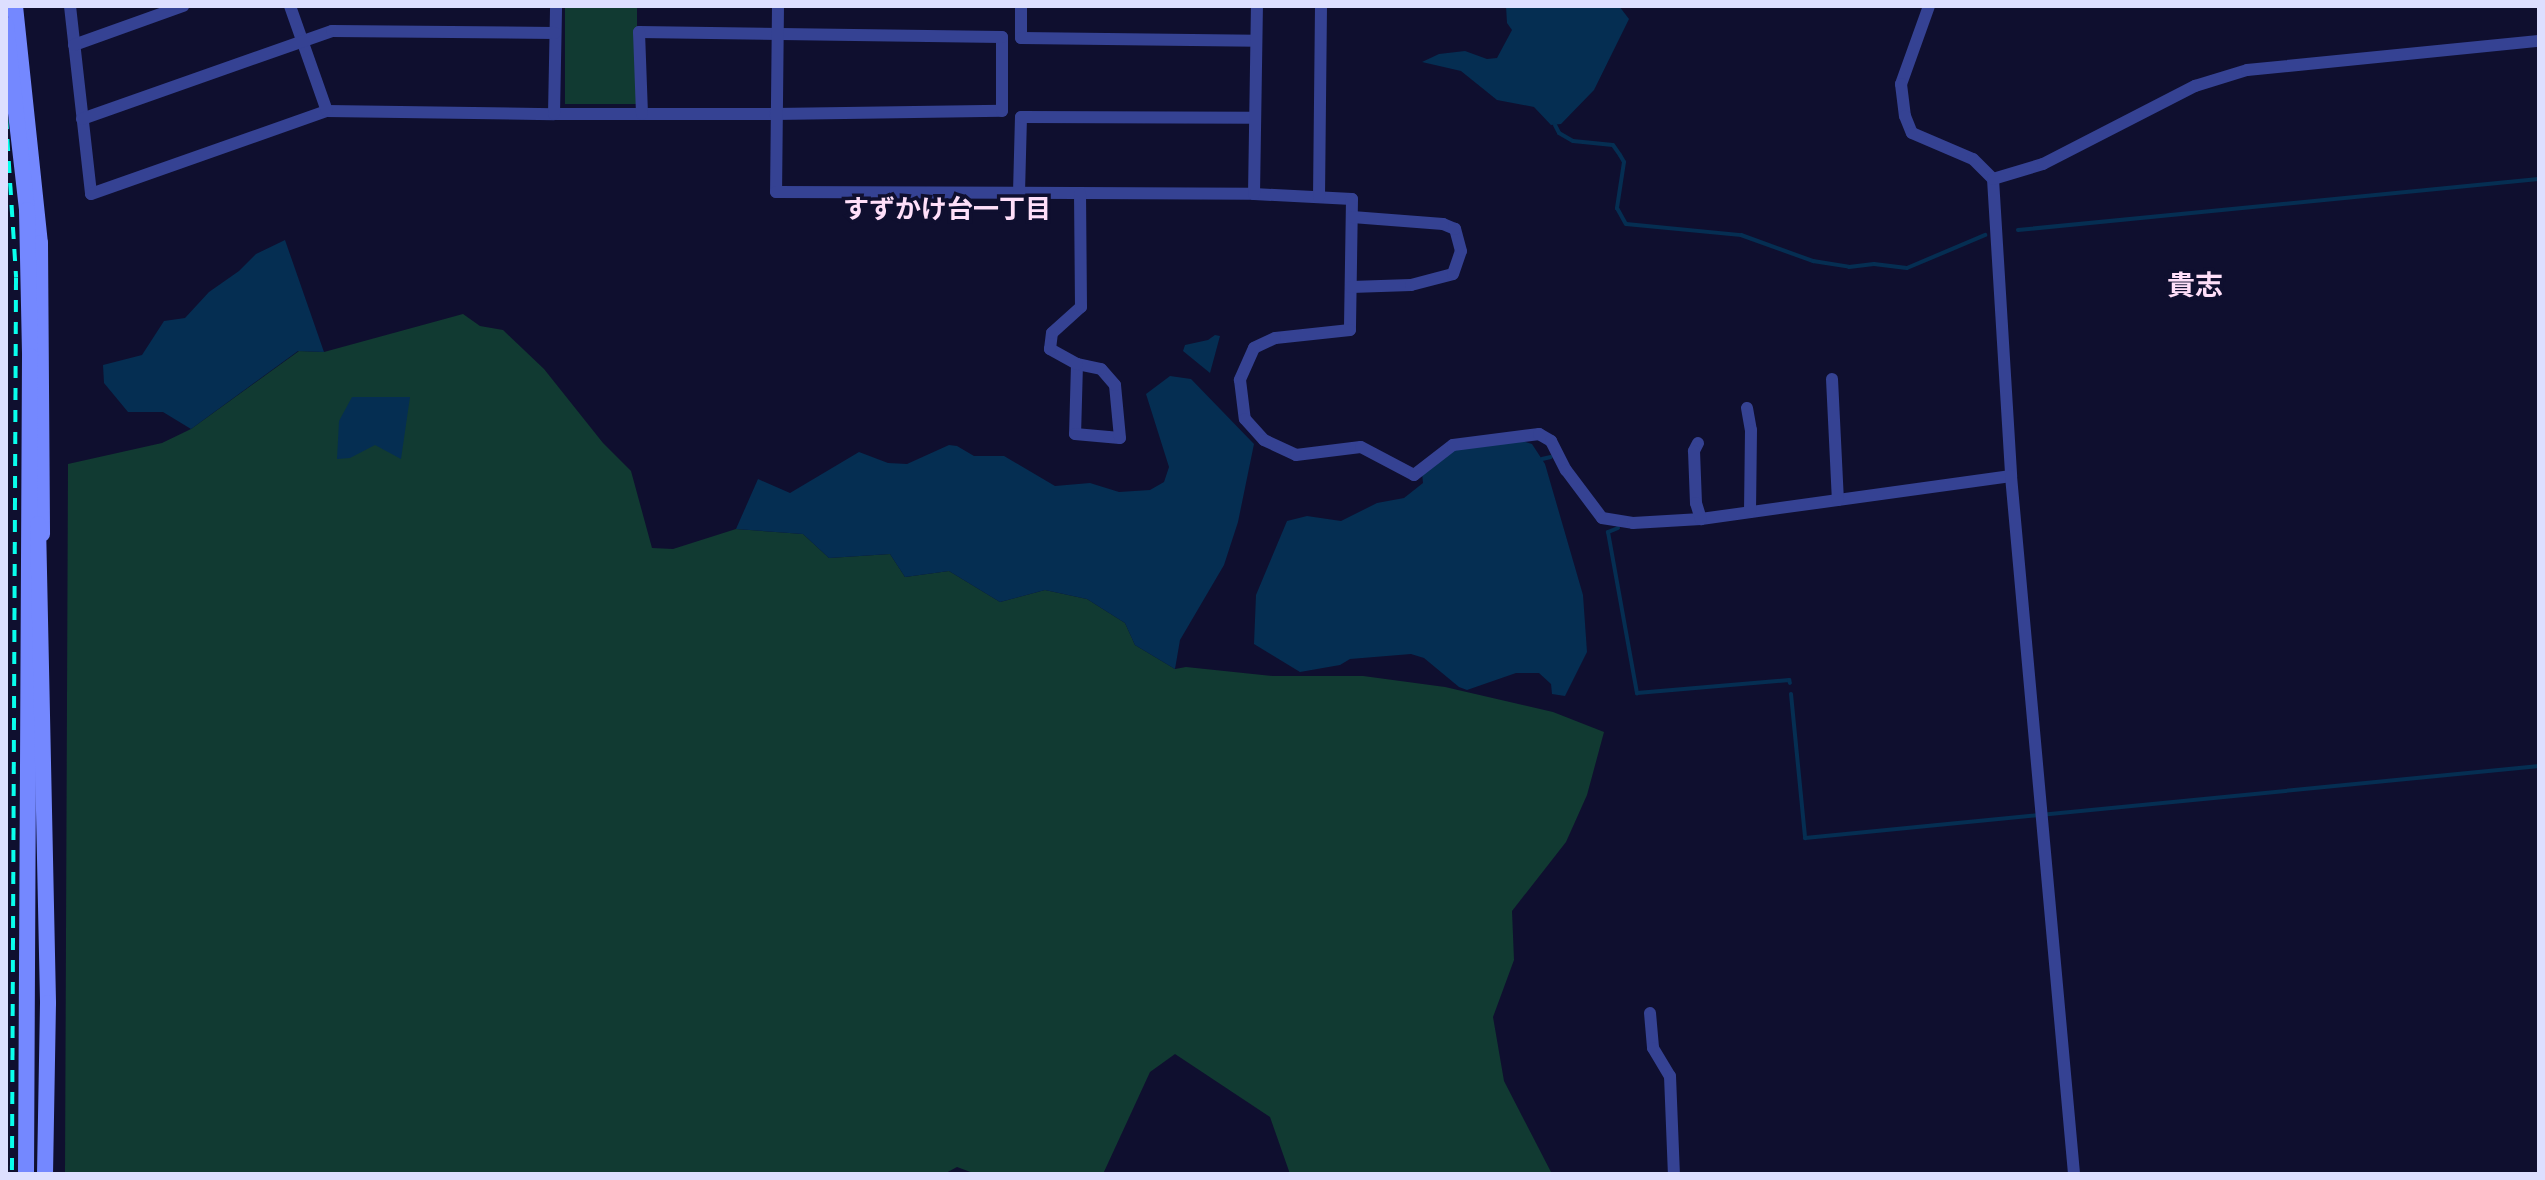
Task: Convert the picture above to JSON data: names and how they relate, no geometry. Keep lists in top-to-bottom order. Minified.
{"districts":["すずかけ台一丁目","貴志"]}
